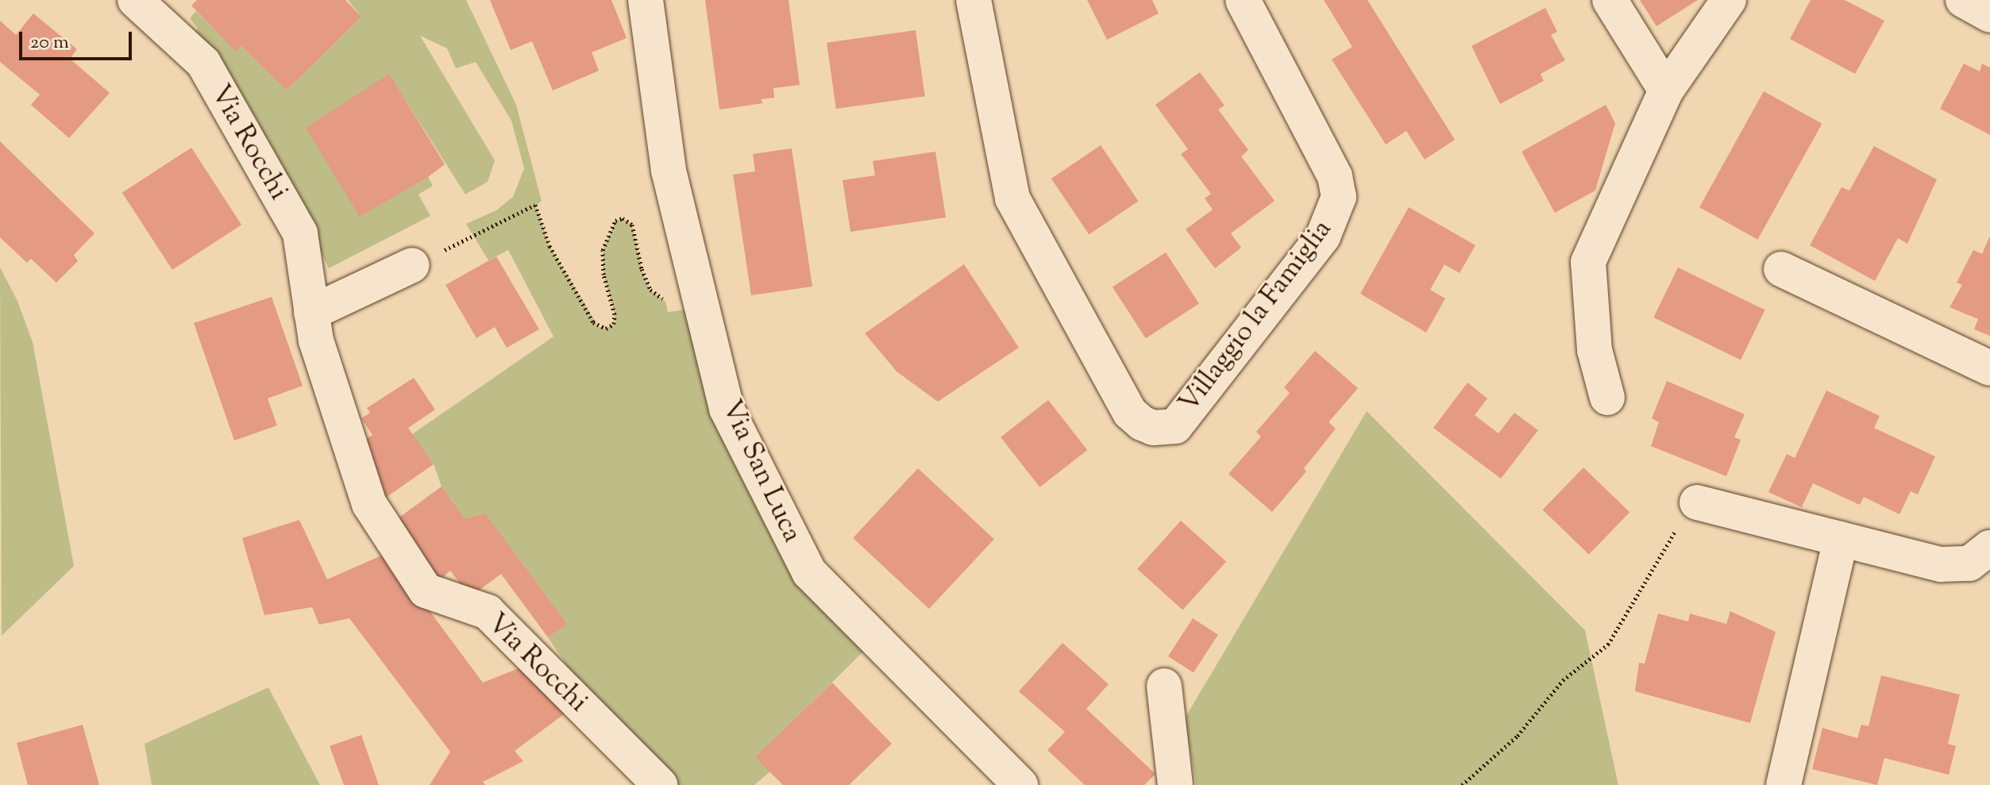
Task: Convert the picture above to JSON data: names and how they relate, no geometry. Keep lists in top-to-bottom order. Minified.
{"streets":{"street":["Via Rocchi","Villaggio la Famiglia","Via San Luca"]},"scale_bar":"20 m"}
